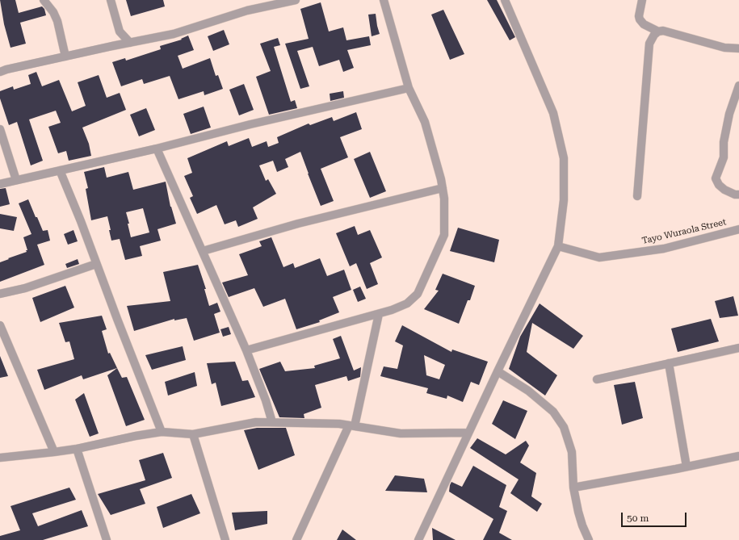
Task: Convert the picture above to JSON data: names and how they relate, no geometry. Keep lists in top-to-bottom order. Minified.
{"streets":{"street":["Tayo Wuraola Street"]},"scale_bar":"50 m"}
